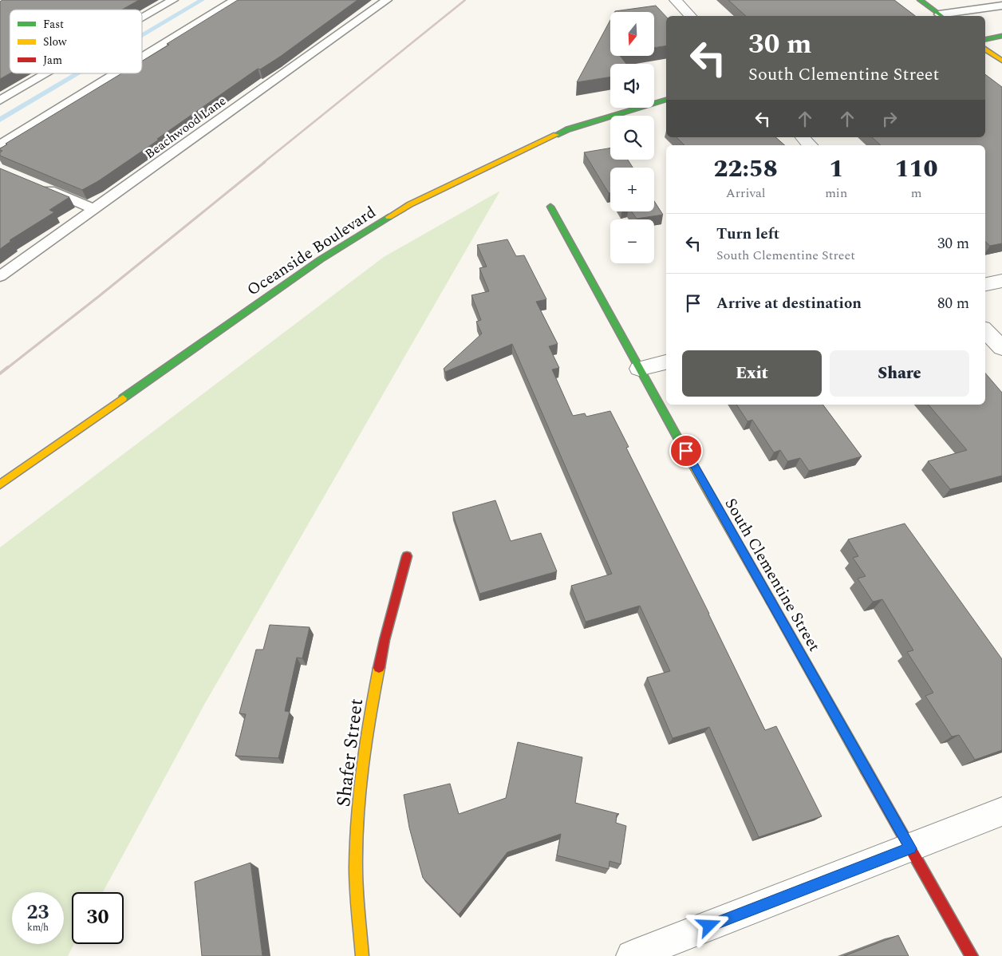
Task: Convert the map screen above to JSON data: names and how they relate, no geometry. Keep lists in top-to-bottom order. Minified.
{"streets":{"street":["Oceanside Boulevard","South Clementine Street","Shafer Street"],"lane":["Beachwood Lane"]},"legend":["Fast","Slow","Jam"],"north":"bottom","page":{"map_buttons":["+","−"],"turn":["30 m","South Clementine Street"],"eta":["22:58","Arrival","1","min","110","m"],"list":[{"name":"Turn left","note":"South Clementine Street","value":"30 m"},{"name":"Arrive at destination","value":"80 m"}],"buttons":["Exit","Share"],"speed":"23 km/h","limit":"30"}}
